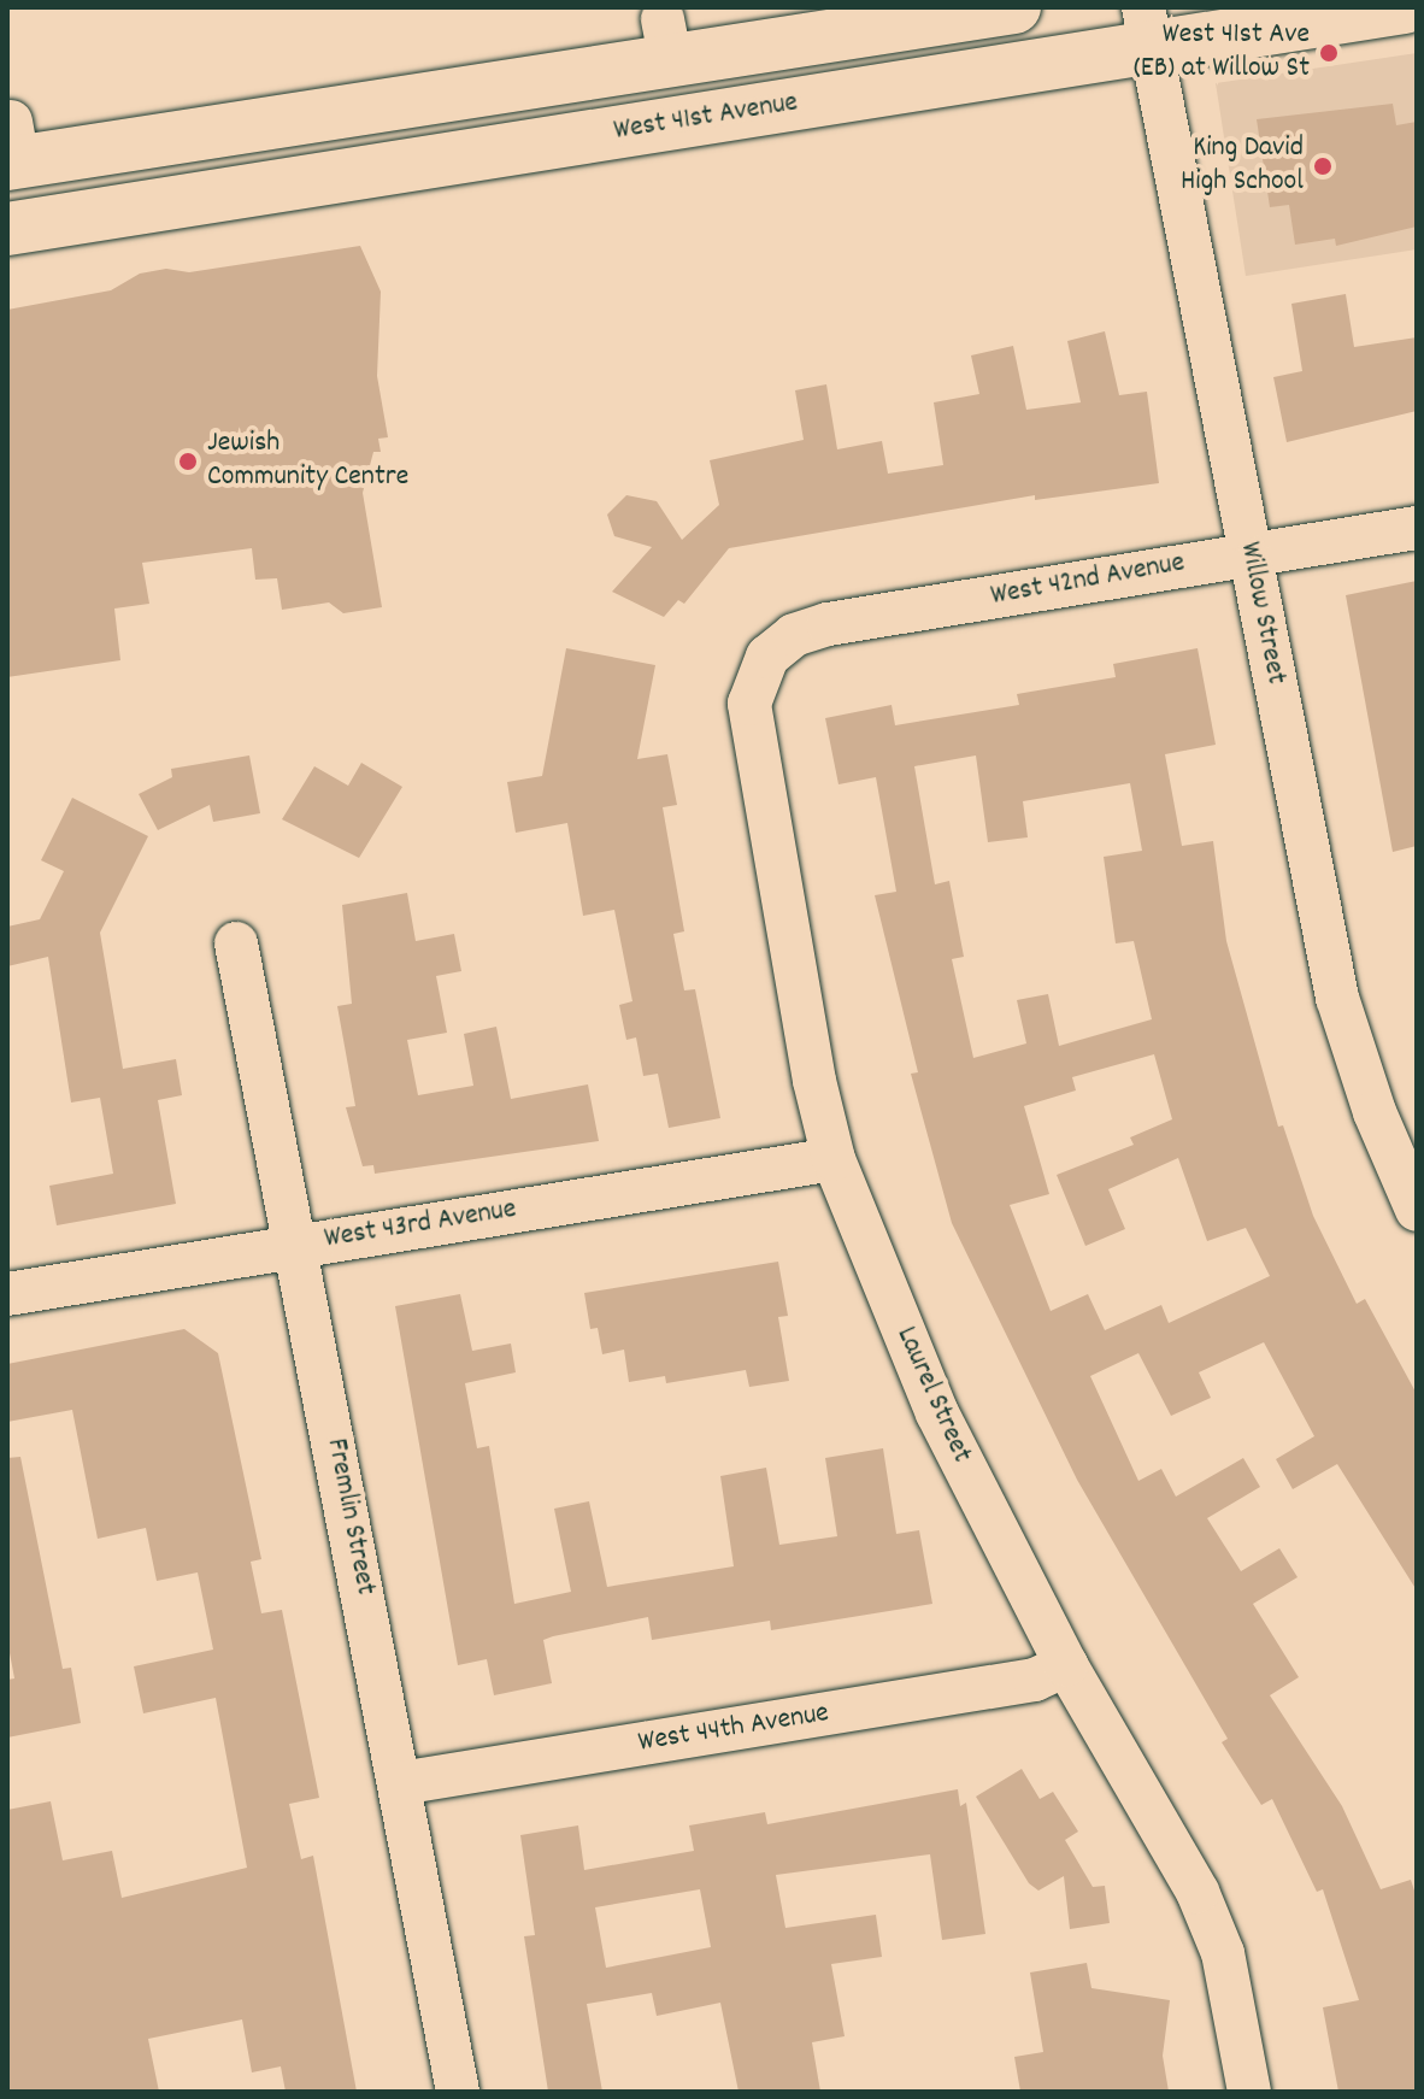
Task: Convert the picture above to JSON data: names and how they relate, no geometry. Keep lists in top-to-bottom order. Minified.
{"streets":{"main road":["West 41st Avenue"],"street":["West 42nd Avenue","Willow Street","West 43rd Avenue","Laurel Street","Fremlin Street","West 44th Avenue"]},"crossings":[["West 41st Avenue","Willow Street"],["West 42nd Avenue","Willow Street"],["West 42nd Avenue","Laurel Street"],["West 43rd Avenue","Laurel Street"],["West 43rd Avenue","Fremlin Street"],["Laurel Street","West 44th Avenue"],["Fremlin Street","West 44th Avenue"]],"places":["West 41st Ave (EB) at Willow St","King David High School","Jewish Community Centre"]}
